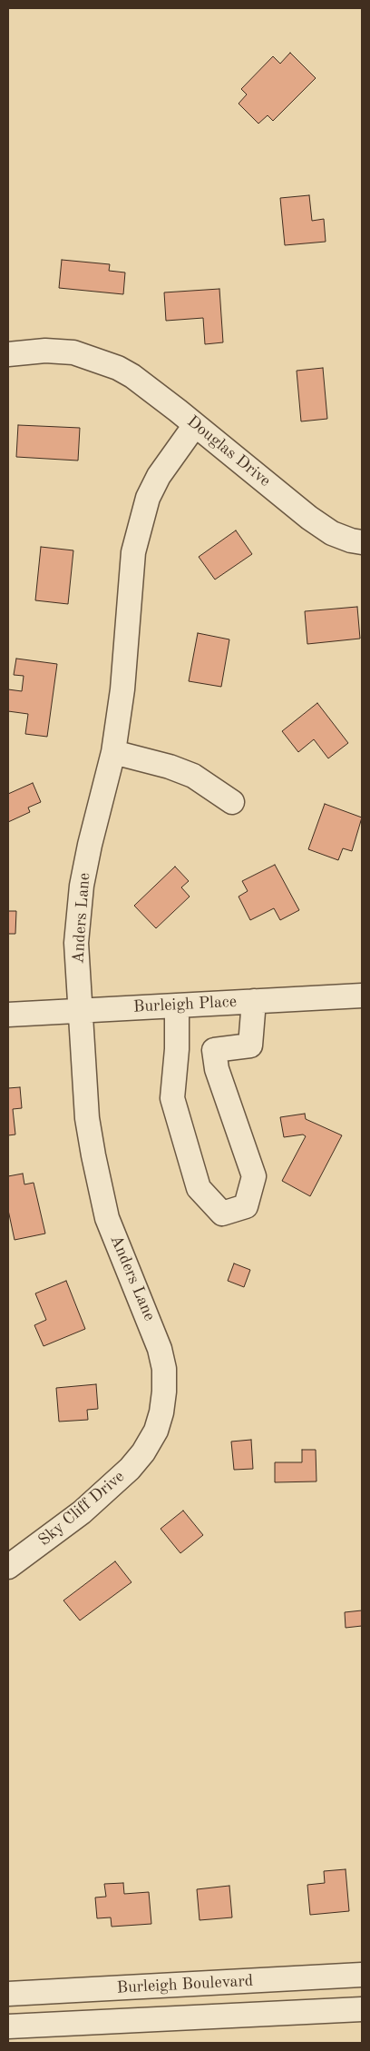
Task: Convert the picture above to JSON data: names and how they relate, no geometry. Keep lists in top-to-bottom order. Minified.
{"streets":{"street":["Douglas Drive","Anders Lane","Burleigh Place","Sky Cliff Drive","Burleigh Boulevard"]},"crossings":[["Douglas Drive","Anders Lane"],["Anders Lane","Burleigh Place"],["Anders Lane","Sky Cliff Drive"]]}
